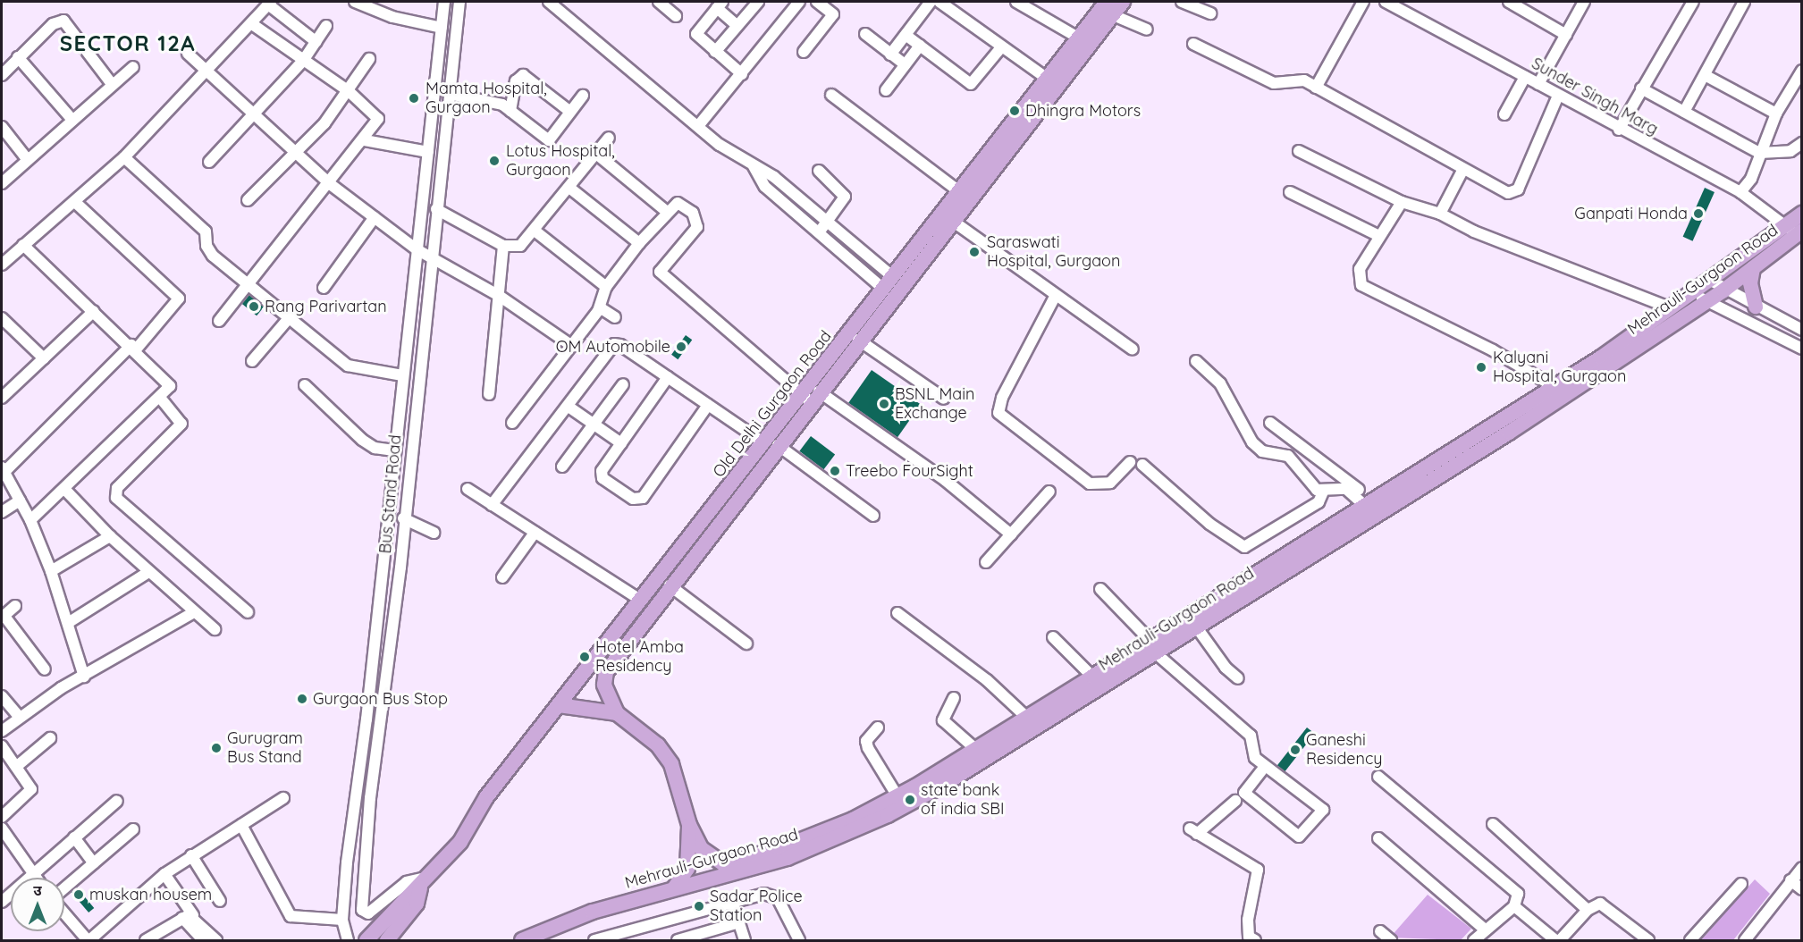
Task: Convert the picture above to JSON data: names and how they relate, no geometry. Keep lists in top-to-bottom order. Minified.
{"streets":{"main road":["Mehrauli-Gurgaon Road","Old Delhi Gurgaon Road"],"street":["Sunder Singh Marg","Bus Stand Road"]},"crossings":[["Sunder Singh Marg","Mehrauli-Gurgaon Road"],["Old Delhi Gurgaon Road","Bus Stand Road"]],"districts":["SECTOR 12A"],"places":["Mamta Hospital, Gurgaon","Dhingra Motors","Lotus Hospital, Gurgaon","Ganpati Honda","Saraswati Hospital, Gurgaon","Rang Parivartan","OM Automobile","Kalyani Hospital, Gurgaon","BSNL Main Exchange","Treebo FourSight","Hotel Amba Residency","Gurgaon Bus Stop","Gurugram Bus Stand","Ganeshi Residency","state bank of india SBI","muskan housem","Sadar Police Station"],"north":"top"}
